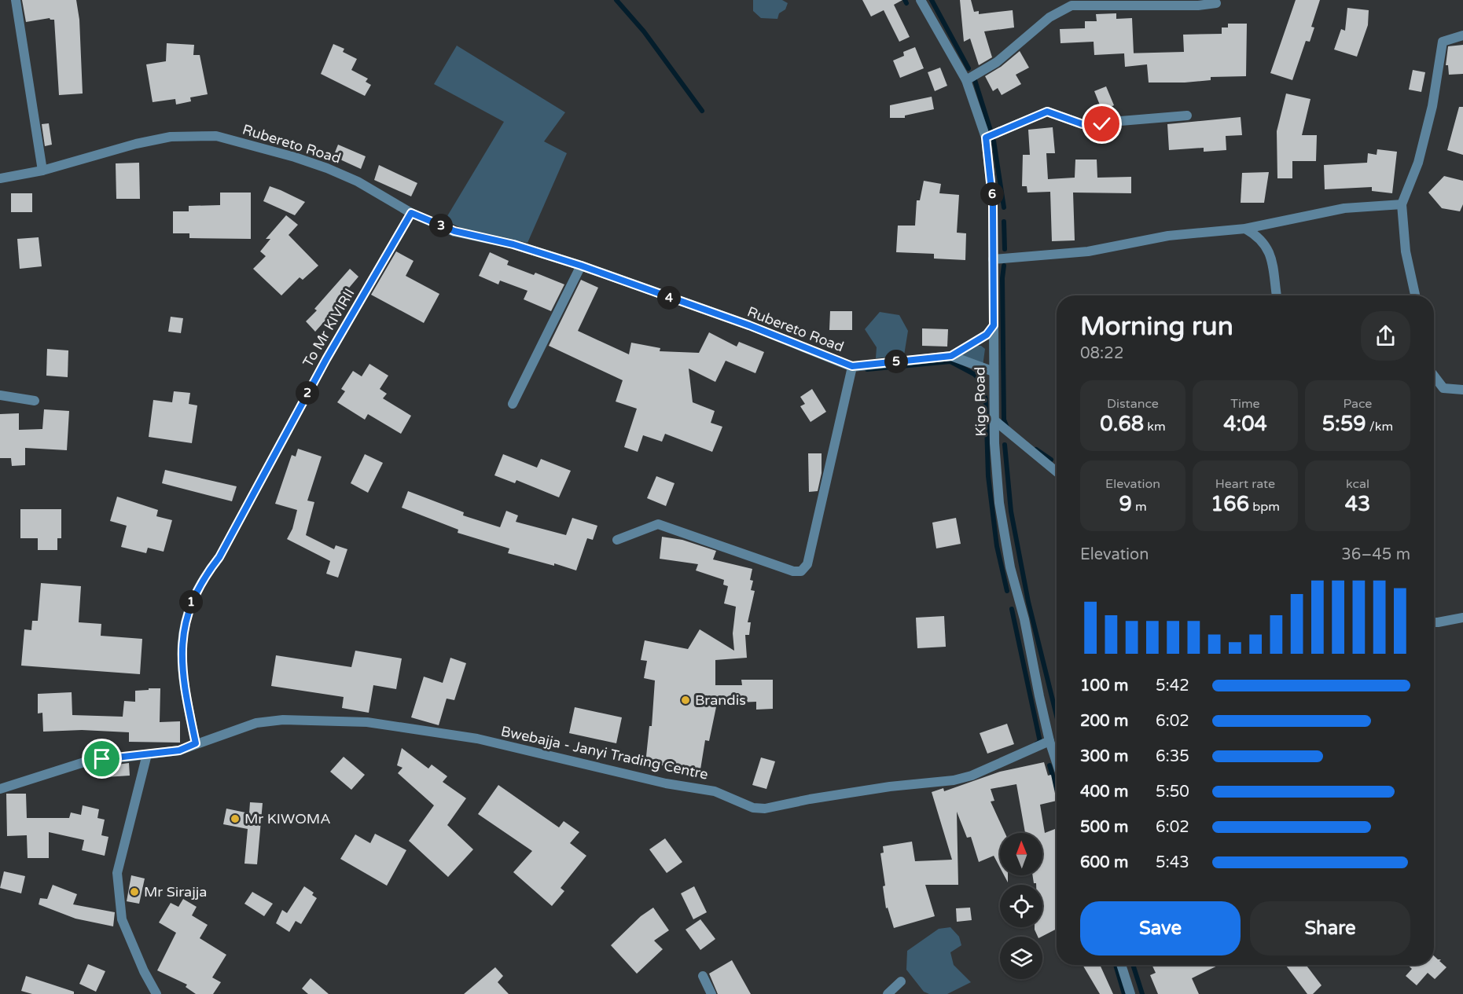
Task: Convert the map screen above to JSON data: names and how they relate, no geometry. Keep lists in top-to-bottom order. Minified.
{"streets":{"street":["Rubereto Road","To Mr KIVIRII","Kigo Road","Bwebajja - Janyi Trading Centre"]},"crossings":[["Rubereto Road","To Mr KIVIRII"],["Rubereto Road","Kigo Road"],["To Mr KIVIRII","Bwebajja - Janyi Trading Centre"],["Kigo Road","Bwebajja - Janyi Trading Centre"]],"places":["Brandis","Mr KIWOMA","Mr Sirajja"],"north":"top","page":{"pins":["6","3","4","5","2","1"],"heading":["Morning run","08:22"],"stats":[["Distance","0.68 km"],["Time","4:04"],["Pace","5:59 /km"],["Elevation","9 m"],["Heart rate","166 bpm"],["kcal","43"]],"chart":["Elevation","36–45 m"],"list":[{"name":"100 m","note":"5:42"},{"name":"200 m","note":"6:02"},{"name":"300 m","note":"6:35"},{"name":"400 m","note":"5:50"},{"name":"500 m","note":"6:02"},{"name":"600 m","note":"5:43"}],"buttons":["Save","Share"]}}
